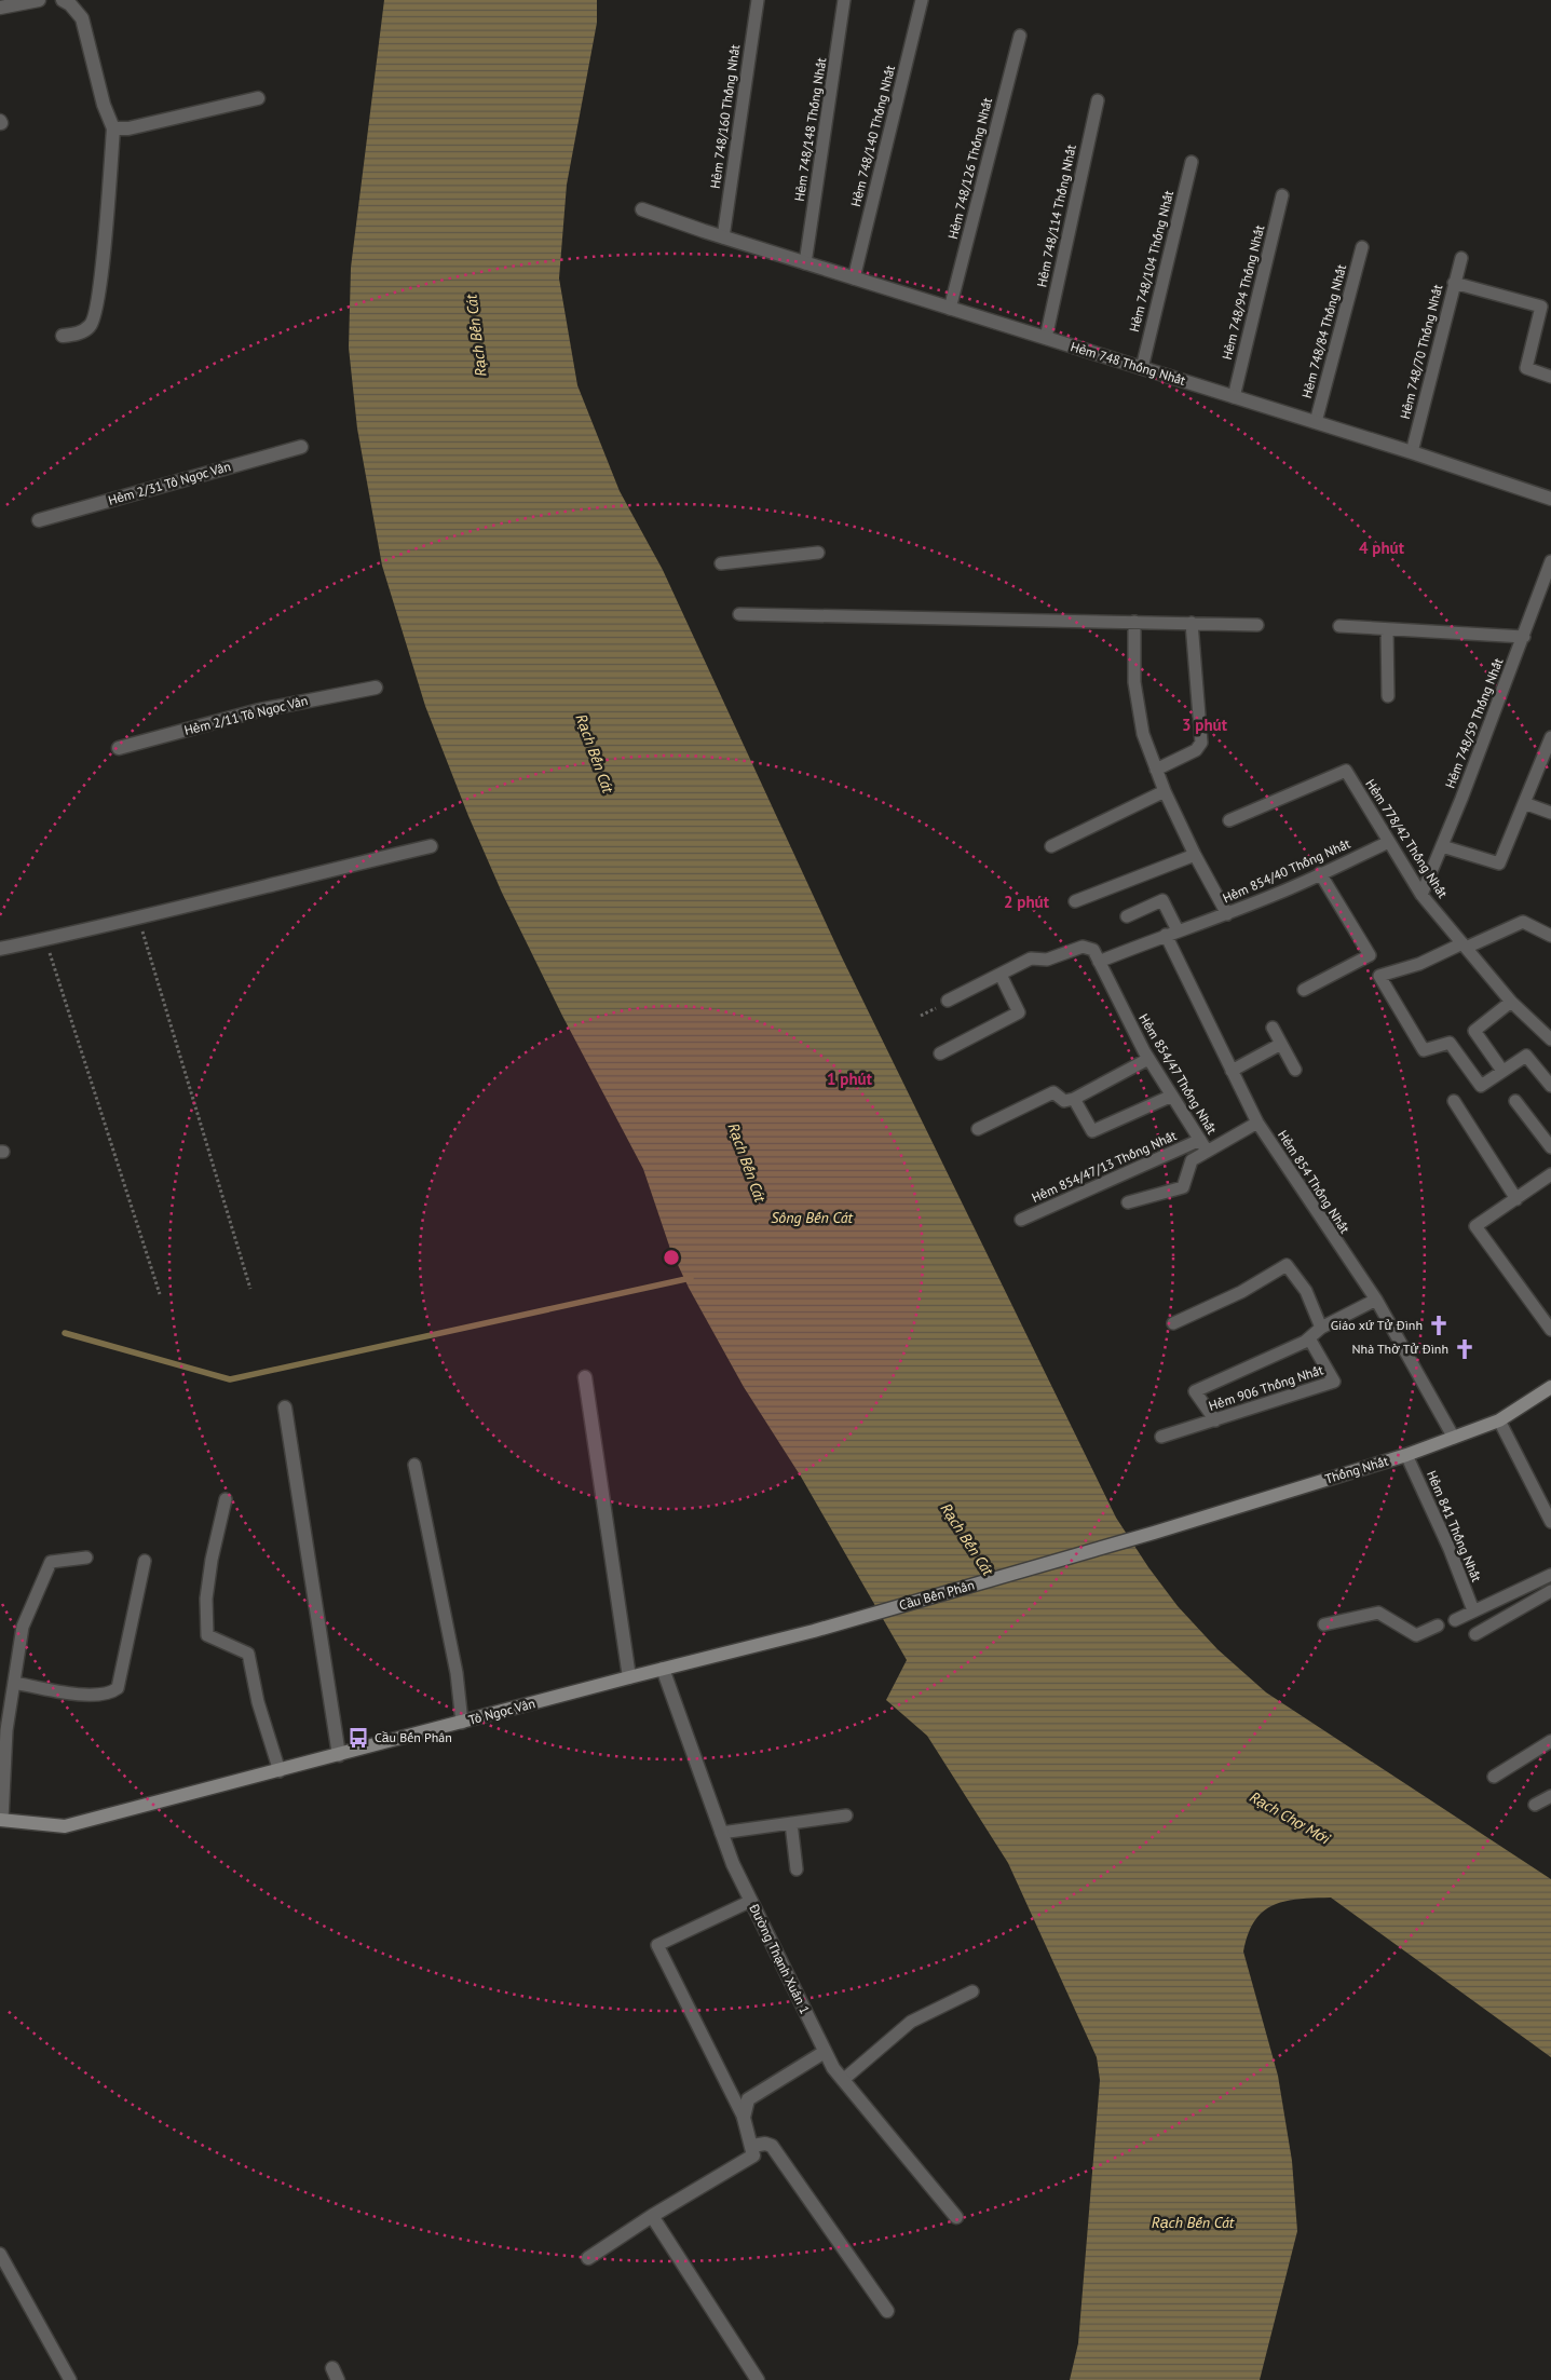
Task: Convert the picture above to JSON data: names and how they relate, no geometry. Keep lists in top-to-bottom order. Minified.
{"streets":{"main road":["Thống Nhất","Cầu Bến Phân","Tô Ngọc Vân"],"street":["Hẻm 748 Thống Nhất","Hẻm 2/31 Tô Ngọc Vân","Hẻm 2/11 Tô Ngọc Vân","Đường Thạnh Xuân 1"],"lane":["Hẻm 748/160 Thống Nhất","Hẻm 748/148 Thống Nhất","Hẻm 748/140 Thống Nhất","Hẻm 748/126 Thống Nhất","Hẻm 748/114 Thống Nhất","Hẻm 748/104 Thống Nhất","Hẻm 748/94 Thống Nhất","Hẻm 748/84 Thống Nhất","Hẻm 748/70 Thống Nhất","Hẻm 748/59 Thống Nhất","Hẻm 778/42 Thống Nhất","Hẻm 854/40 Thống Nhất","Hẻm 854/47 Thống Nhất","Hẻm 854/47/13 Thống Nhất","Hẻm 854 Thống Nhất","Hẻm 906 Thống Nhất","Hẻm 841 Thống Nhất"]},"crossings":[["Hẻm 748/160 Thống Nhất","Hẻm 748 Thống Nhất"],["Hẻm 748/148 Thống Nhất","Hẻm 748 Thống Nhất"],["Hẻm 748/140 Thống Nhất","Hẻm 748 Thống Nhất"],["Hẻm 748/126 Thống Nhất","Hẻm 748 Thống Nhất"],["Hẻm 748/114 Thống Nhất","Hẻm 748 Thống Nhất"],["Hẻm 748/104 Thống Nhất","Hẻm 748 Thống Nhất"],["Hẻm 748/94 Thống Nhất","Hẻm 748 Thống Nhất"],["Hẻm 748/84 Thống Nhất","Hẻm 748 Thống Nhất"],["Hẻm 748/70 Thống Nhất","Hẻm 748 Thống Nhất"],["Hẻm 748/59 Thống Nhất","Hẻm 778/42 Thống Nhất"],["Hẻm 778/42 Thống Nhất","Hẻm 854/40 Thống Nhất"],["Hẻm 854/40 Thống Nhất","Hẻm 854/47 Thống Nhất"],["Hẻm 854/40 Thống Nhất","Hẻm 854 Thống Nhất"],["Hẻm 854/47 Thống Nhất","Hẻm 854/47/13 Thống Nhất"],["Hẻm 854/47 Thống Nhất","Hẻm 854 Thống Nhất"],["Hẻm 854 Thống Nhất","Thống Nhất"],["Thống Nhất","Hẻm 841 Thống Nhất"],["Thống Nhất","Cầu Bến Phân"],["Cầu Bến Phân","Tô Ngọc Vân"],["Tô Ngọc Vân","Đường Thạnh Xuân 1"]],"water":["Rạch Bến Cát","Sông Bến Cát","Rạch Chợ Mới"],"places":{"church":["Giáo xứ Tử Đình","Nhà Thờ Tử Đình"],"bus stop":["Cầu Bến Phân"]},"rings":["4 phút","3 phút","2 phút","1 phút"]}
